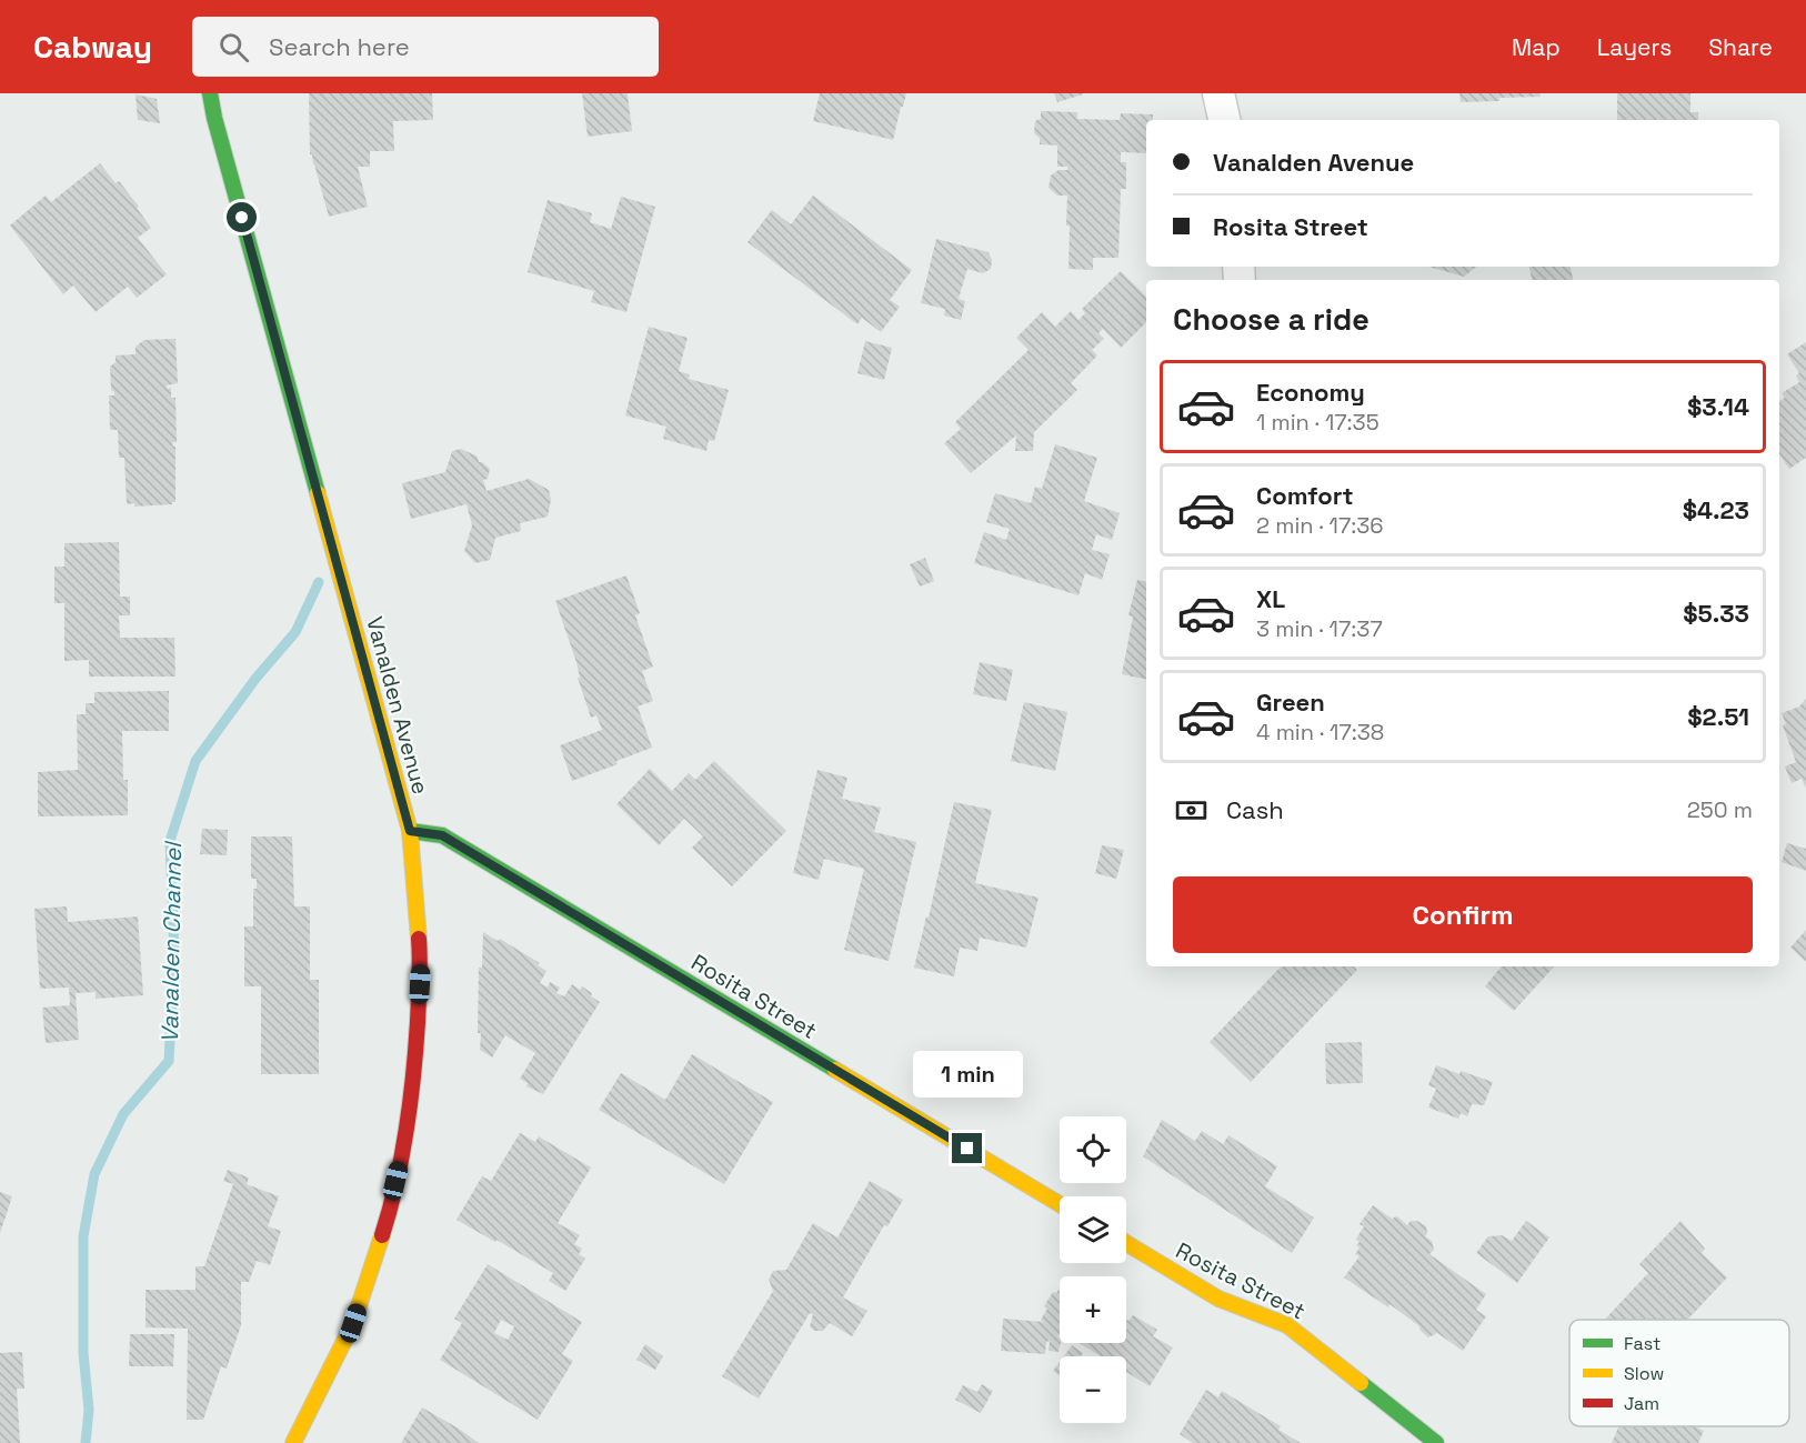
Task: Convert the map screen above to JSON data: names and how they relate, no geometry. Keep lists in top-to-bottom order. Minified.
{"streets":{"main road":["Vanalden Avenue","Rosita Street"]},"crossings":[["Vanalden Avenue","Rosita Street"]],"water":["Vanalden Channel"],"legend":["Fast","Slow","Jam"],"page":{"header":"Cabway","search":"Search here","nav":["Map","Layers","Share"],"banner":["Vanalden Avenue","Rosita Street"],"heading":"Choose a ride","list":[{"name":"Economy","note":"1 min · 17:35","value":"$3.14"},{"name":"Comfort","note":"2 min · 17:36","value":"$4.23"},{"name":"XL","note":"3 min · 17:37","value":"$5.33"},{"name":"Green","note":"4 min · 17:38","value":"$2.51"}],"pay":["Cash","250 m"],"buttons":"Confirm","bubble":"1 min","map_buttons":["+","−"]}}
